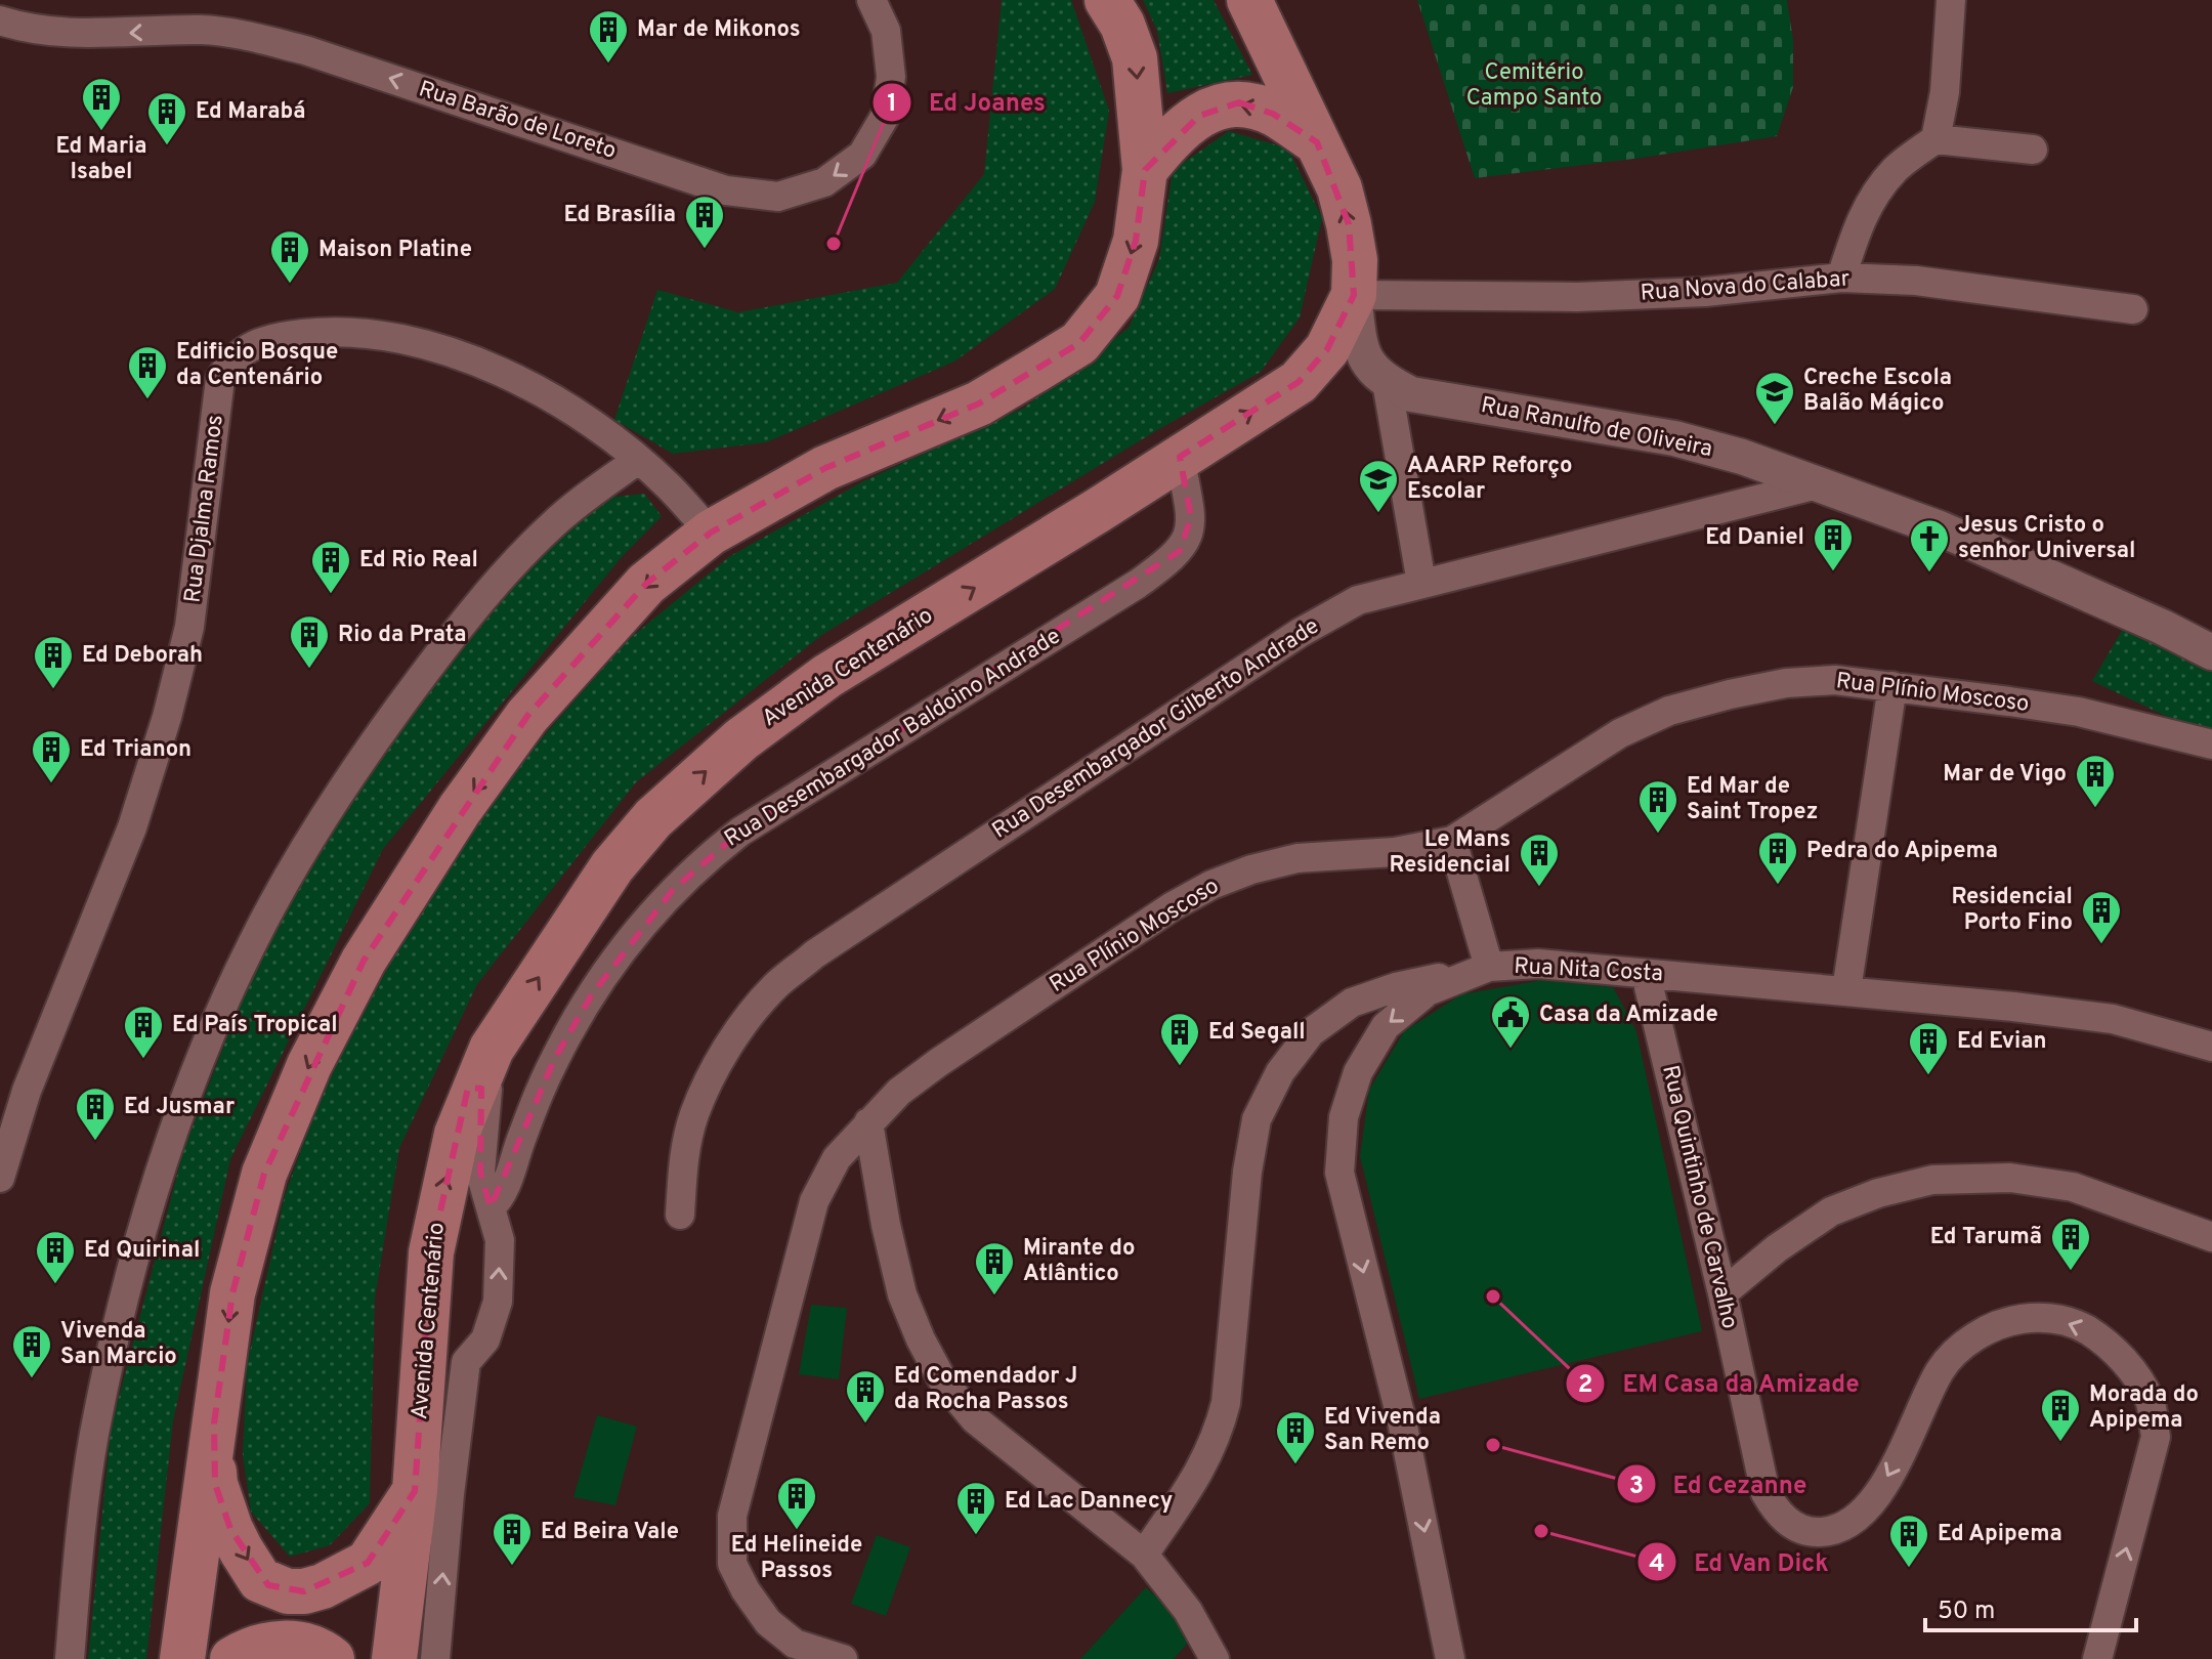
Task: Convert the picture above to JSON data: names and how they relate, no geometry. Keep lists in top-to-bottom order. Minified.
{"streets":{"main road":["Avenida Centenário"],"street":["Rua Barão de Loreto","Rua Nova do Calabar","Rua Ranulfo de Oliveira","Rua Djalma Ramos","Rua Plínio Moscoso","Rua Desembargador Gilberto Andrade","Rua Desembargador Baldoino Andrade","Rua Nita Costa","Rua Quintinho de Carvalho"]},"crossings":[["Rua Nova do Calabar","Avenida Centenário"],["Rua Ranulfo de Oliveira","Rua Desembargador Gilberto Andrade"],["Avenida Centenário","Rua Desembargador Baldoino Andrade"],["Rua Nita Costa","Rua Quintinho de Carvalho"]],"one_way":["Rua Barão de Loreto","Rua Nita Costa"],"parks":["Cemitério Campo Santo"],"places":{"building":["Mar de Mikonos","Ed Maria Isabel","Ed Marabá","Ed Brasília","Maison Platine","Edificio Bosque da Centenário","Ed Daniel","Ed Rio Real","Rio da Prata","Ed Deborah","Ed Trianon","Mar de Vigo","Ed Mar de Saint Tropez","Pedra do Apipema","Le Mans Residencial","Residencial Porto Fino","Ed País Tropical","Ed Segall","Ed Evian","Ed Jusmar","Ed Tarumã","Ed Quirinal","Mirante do Atlântico","Vivenda San Marcio","Ed Comendador J da Rocha Passos","Morada do Apipema","Ed Vivenda San Remo","Ed Helineide Passos","Ed Lac Dannecy","Ed Beira Vale","Ed Apipema"],"other":["Ed Joanes","EM Casa da Amizade","Ed Cezanne","Ed Van Dick"],"school or university":["Creche Escola Balão Mágico","AAARP Reforço Escolar"],"church":["Jesus Cristo o senhor Universal"],"public building":["Casa da Amizade"]},"scale_bar":"50 m"}
